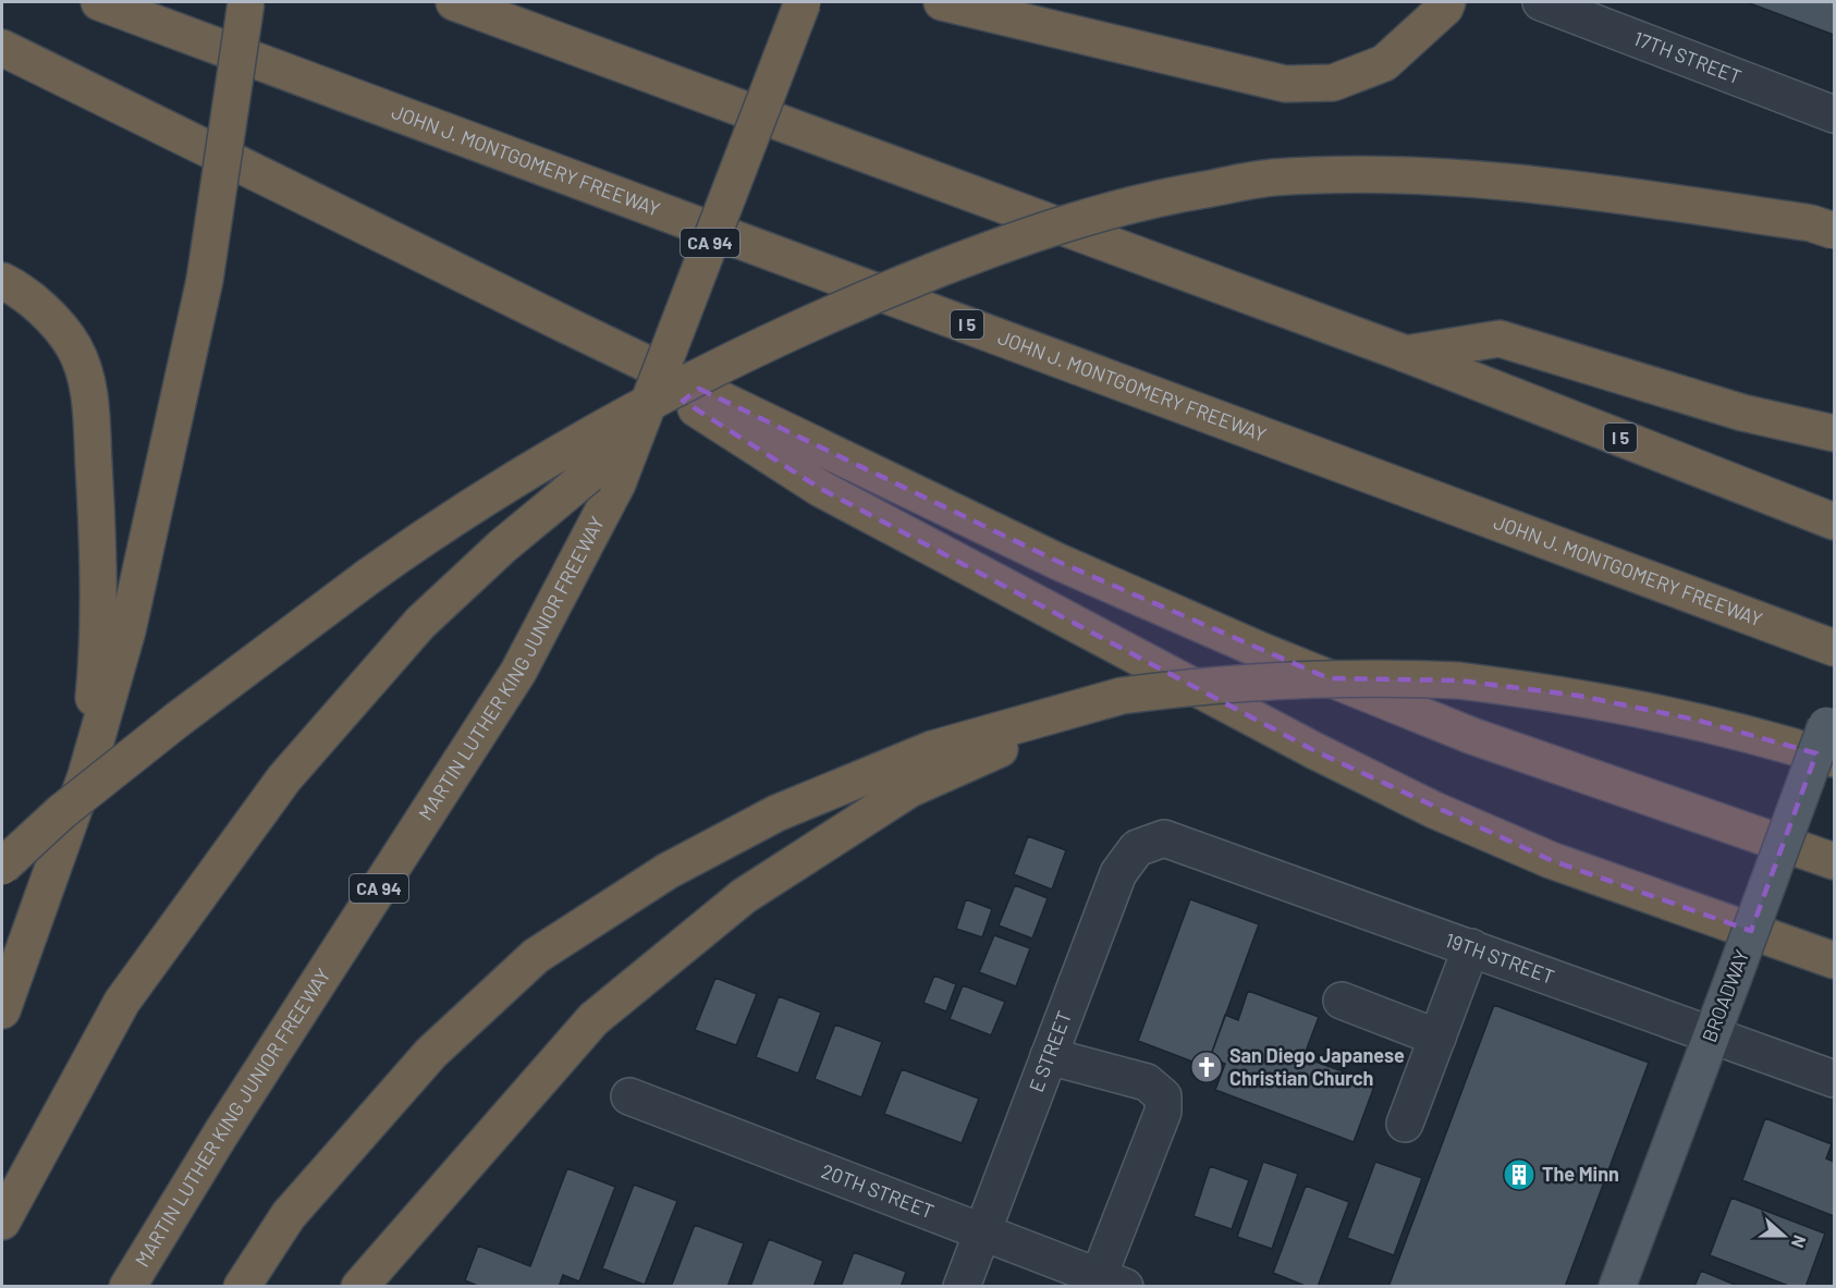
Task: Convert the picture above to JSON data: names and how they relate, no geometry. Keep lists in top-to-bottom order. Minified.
{"streets":{"highway":["JOHN J. MONTGOMERY FREEWAY","CA 94","I 5","MARTIN LUTHER KING JUNIOR FREEWAY"],"main road":["BROADWAY"],"street":["17TH STREET","19TH STREET","E STREET","20TH STREET"]},"crossings":[["19TH STREET","BROADWAY"],["19TH STREET","E STREET"],["E STREET","20TH STREET"]],"places":{"church":["San Diego Japanese Christian Church"],"building":["The Minn"]},"north":"right"}
